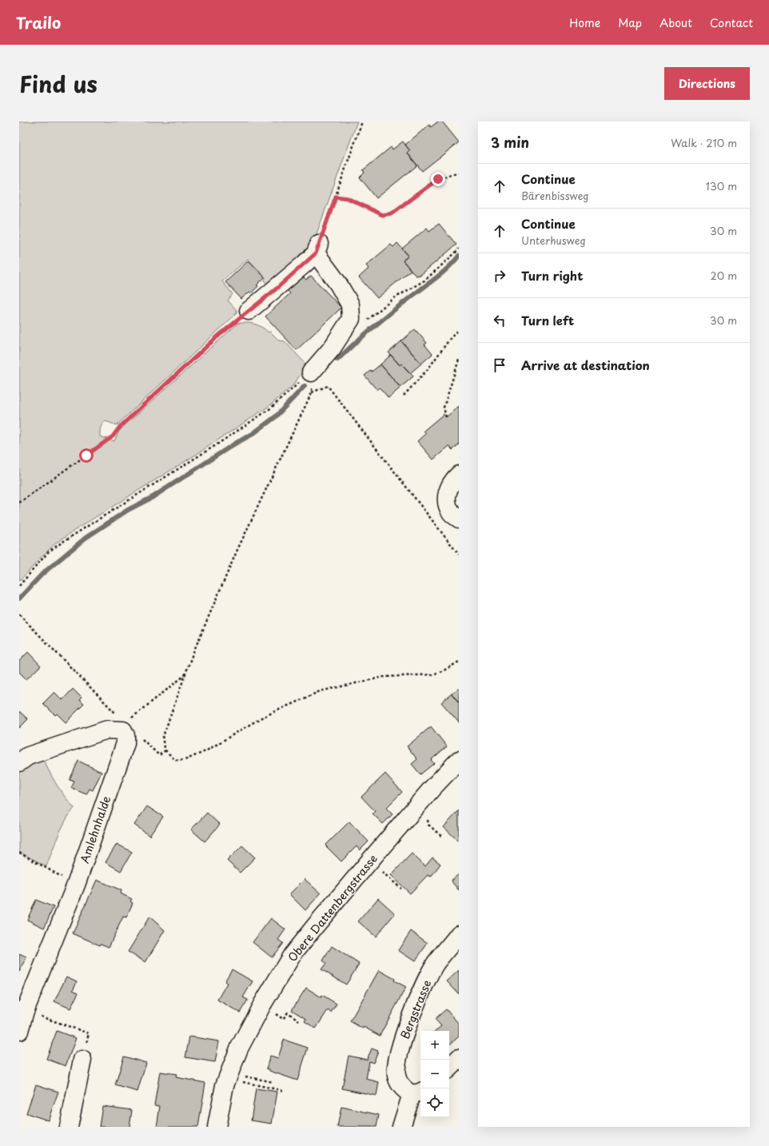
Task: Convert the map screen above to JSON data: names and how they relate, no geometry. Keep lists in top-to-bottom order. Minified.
{"streets":{"street":["Amlehnhalde","Obere Dattenbergstrasse","Bergstrasse"]},"page":{"header":"Trailo","nav":["Home","Map","About","Contact"],"title":"Find us","buttons":"Directions","heading":["3 min","Walk · 210 m"],"list":[["Continue","Bärenbissweg","130 m"],["Continue","Unterhusweg","30 m"],["Turn right","20 m"],["Turn left","30 m"],"Arrive at destination"],"map_buttons":["+","−"]}}
